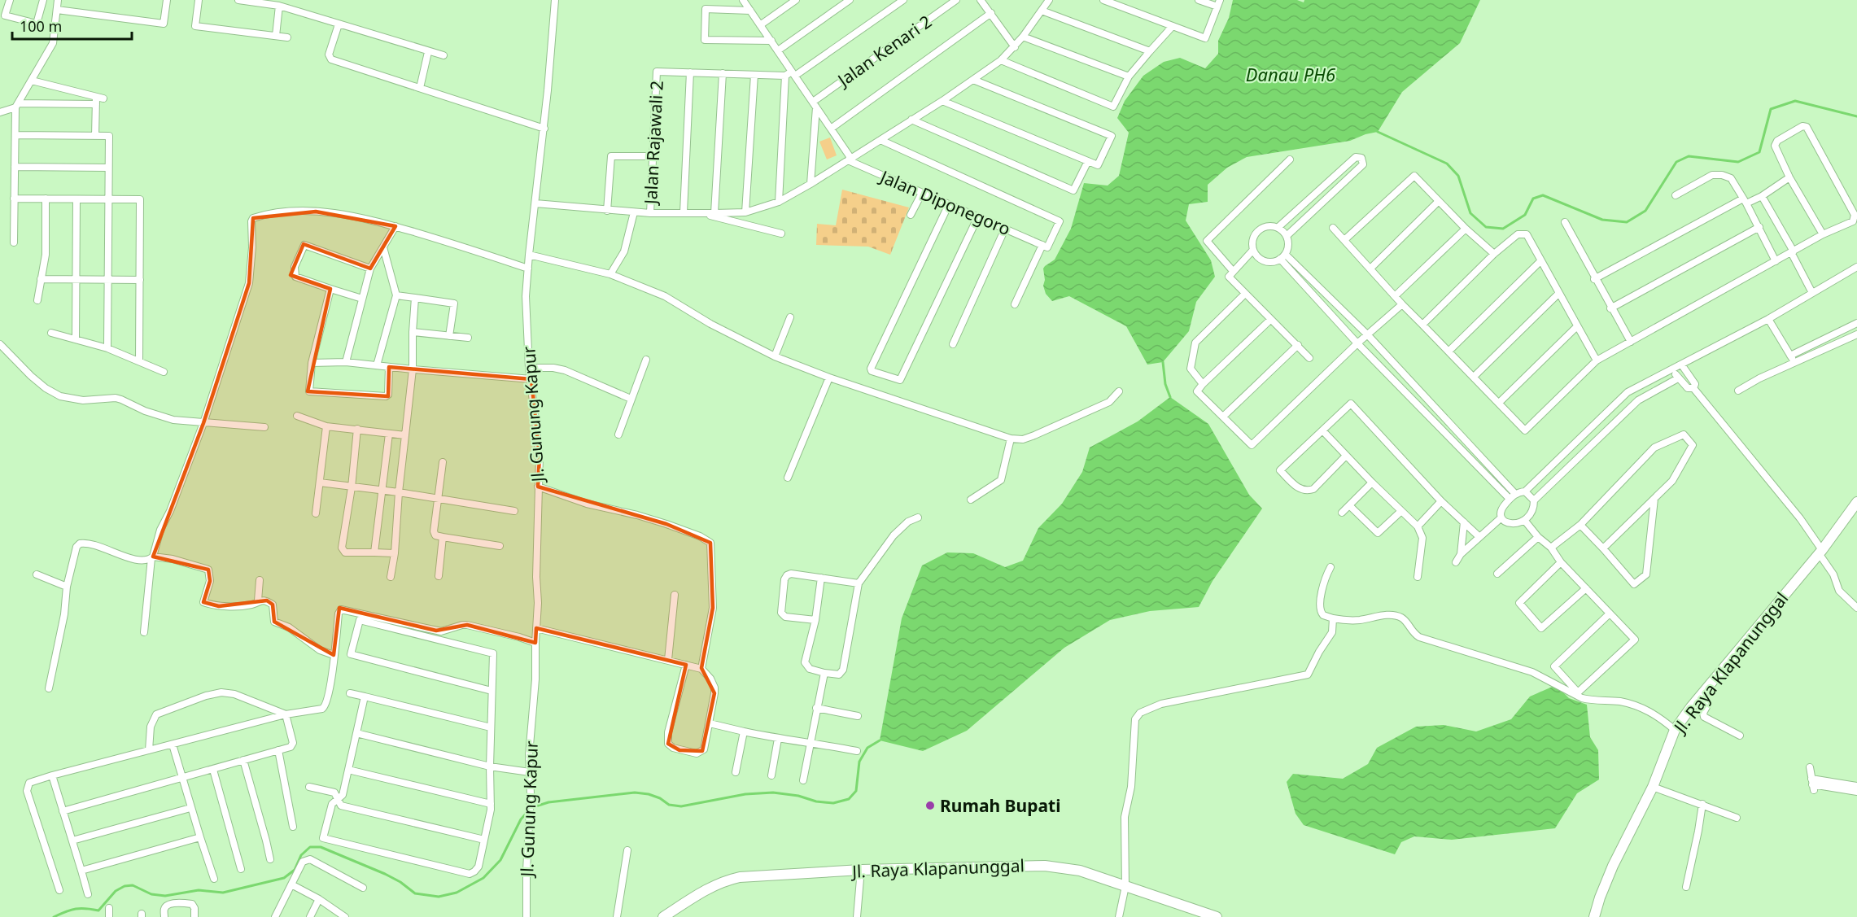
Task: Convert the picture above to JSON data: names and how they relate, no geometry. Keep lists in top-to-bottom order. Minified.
{"streets":{"street":["Jalan Kenari 2","Jalan Rajawali 2","Jalan Diponegoro","Jl. Gunung Kapur","Jl. Raya Klapanunggal"]},"water":["Danau PH6"],"places":["Rumah Bupati"],"scale_bar":"100 m"}
